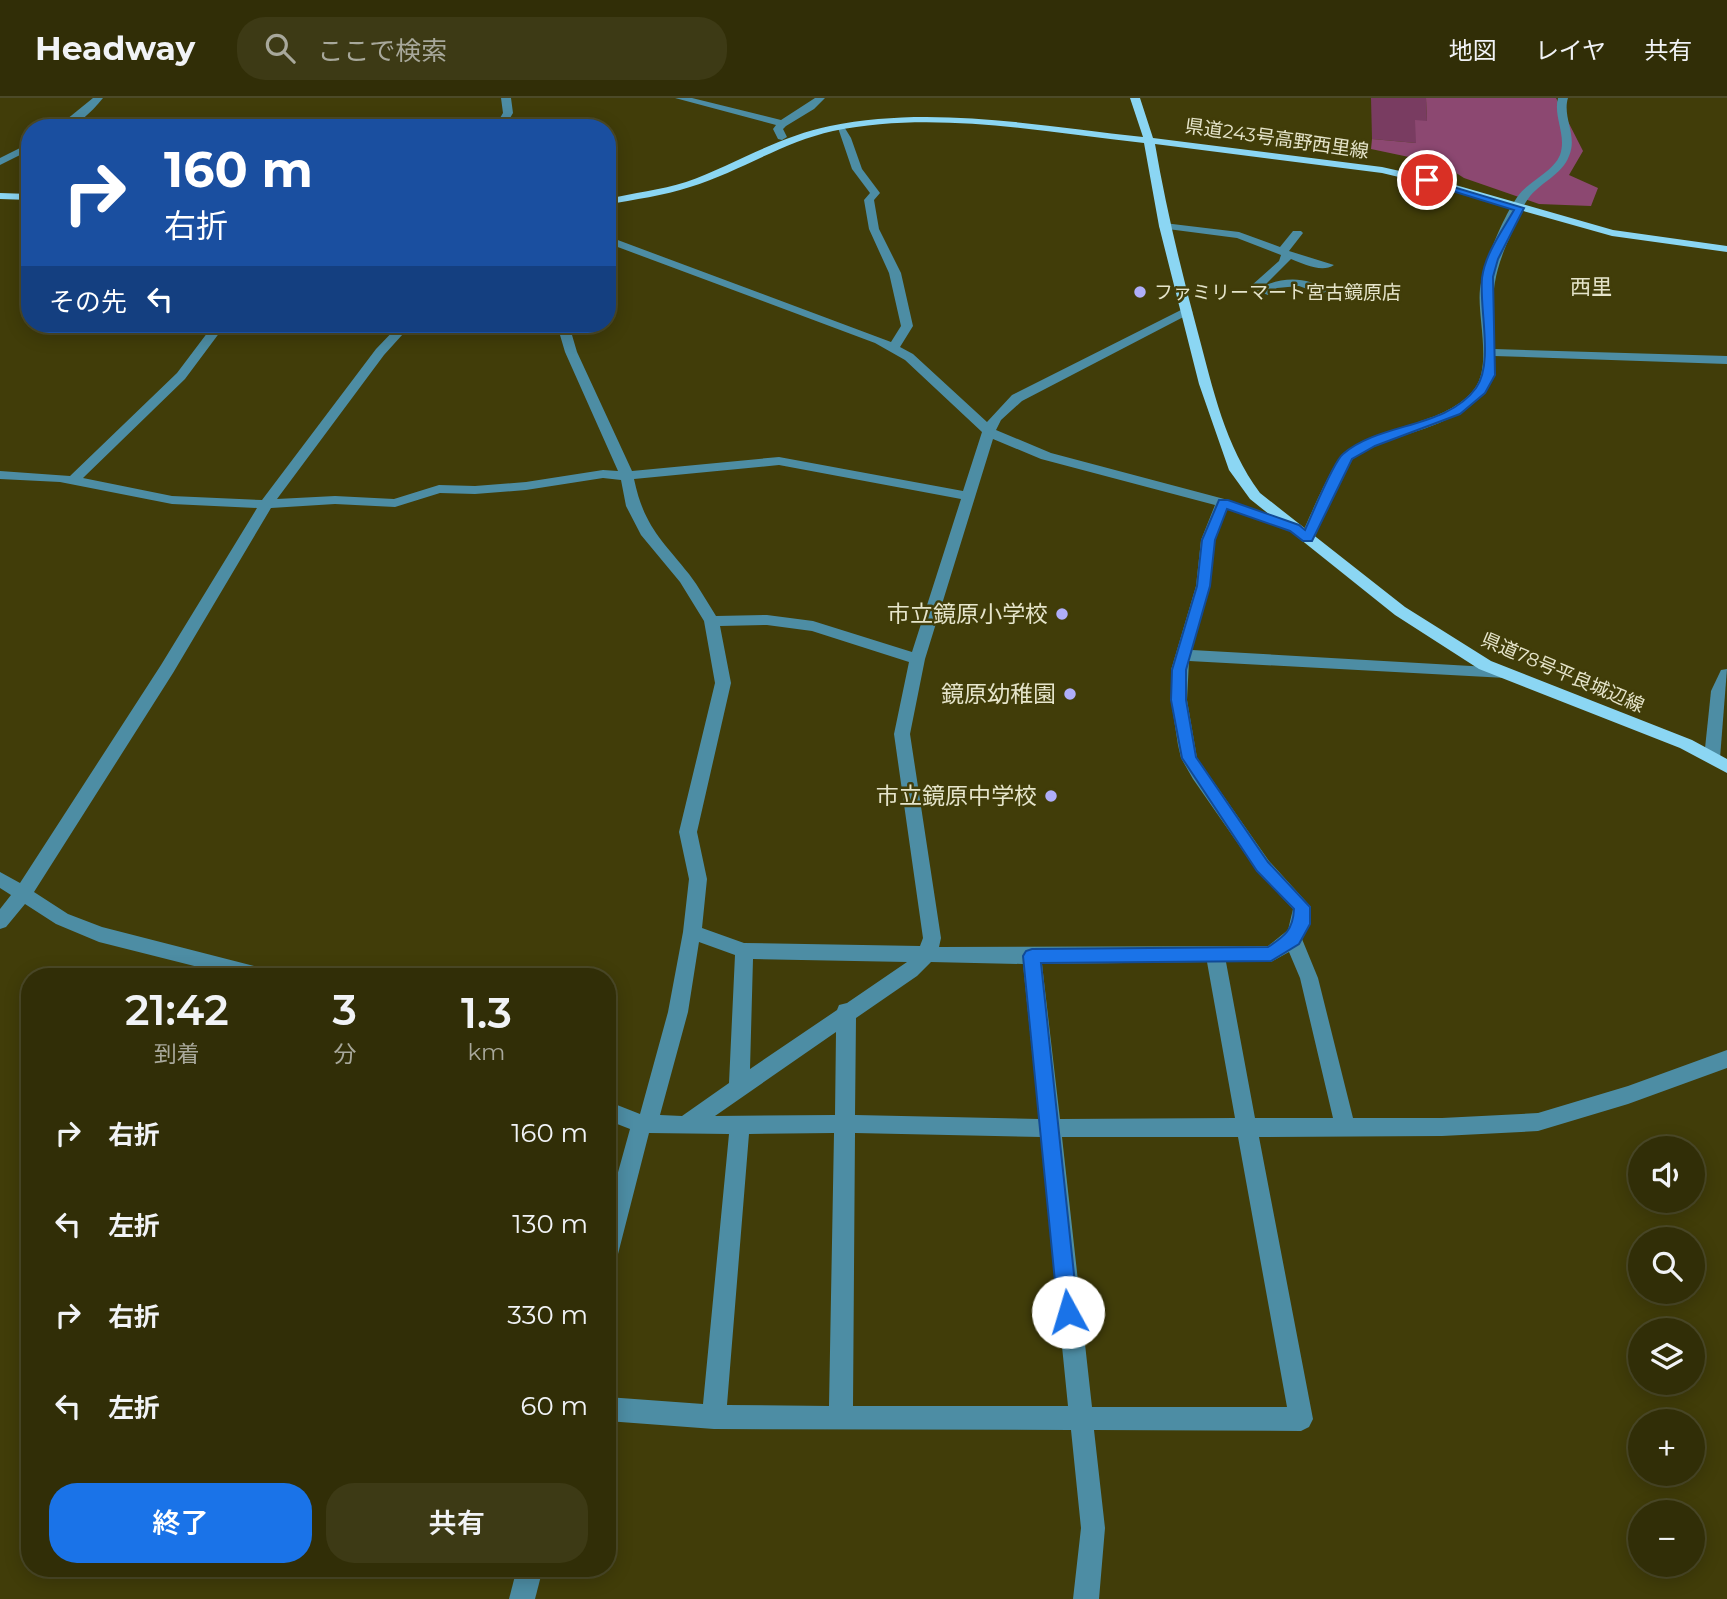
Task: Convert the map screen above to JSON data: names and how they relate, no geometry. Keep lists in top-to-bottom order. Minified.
{"streets":{"main road":["県道243号高野西里線","県道78号平良城辺線"]},"crossings":[["県道243号高野西里線","県道78号平良城辺線"]],"districts":["西里"],"places":["ファミリーマート宮古鏡原店","市立鏡原小学校","鏡原幼稚園","市立鏡原中学校"],"page":{"header":"Headway","search":"ここで検索","nav":["地図","レイヤ","共有"],"turn":["160 m","右折"],"then":"その先","eta":["21:42","到着","3","分","1.3","km"],"list":[{"name":"右折","value":"160 m"},{"name":"左折","value":"130 m"},{"name":"右折","value":"330 m"},{"name":"左折","value":"60 m"}],"map_buttons":["+","−"],"buttons":["終了","共有"]}}
